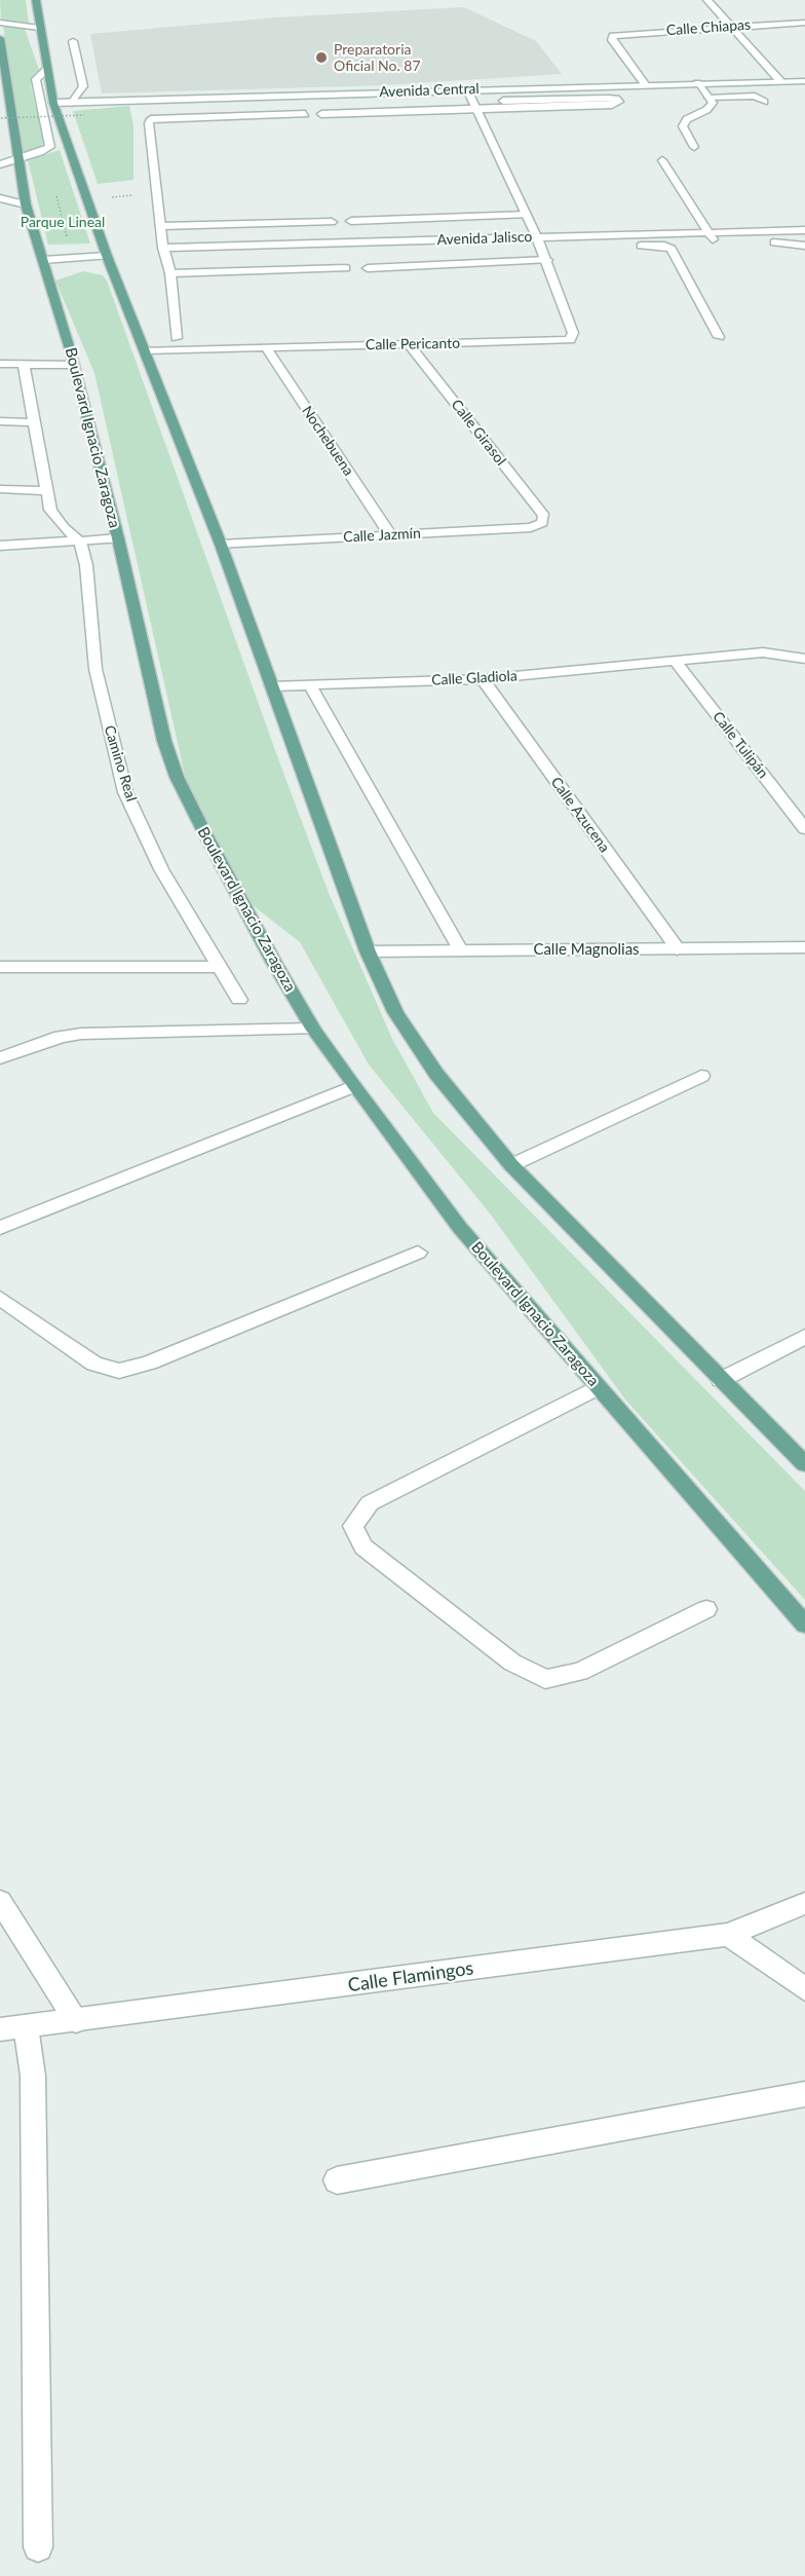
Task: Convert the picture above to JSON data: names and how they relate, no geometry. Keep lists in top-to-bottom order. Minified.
{"streets":{"main road":["Boulevard Ignacio Zaragoza"],"street":["Calle Chiapas","Avenida Central","Avenida Jalisco","Calle Pericanto","Calle Girasol","Nochebuena","Calle Jazmín","Calle Gladiola","Calle Tulipán","Camino Real","Calle Azucena","Calle Magnolias","Calle Flamingos"]},"crossings":[["Calle Chiapas","Avenida Central"],["Avenida Central","Calle Pericanto"],["Avenida Jalisco","Calle Pericanto"],["Calle Pericanto","Calle Girasol"],["Calle Pericanto","Nochebuena"],["Calle Girasol","Calle Jazmín"],["Nochebuena","Calle Jazmín"],["Calle Gladiola","Calle Tulipán"],["Calle Gladiola","Calle Azucena"],["Calle Azucena","Calle Magnolias"]],"parks":["Parque Lineal"],"places":["Preparatoria Oficial No. 87"]}
